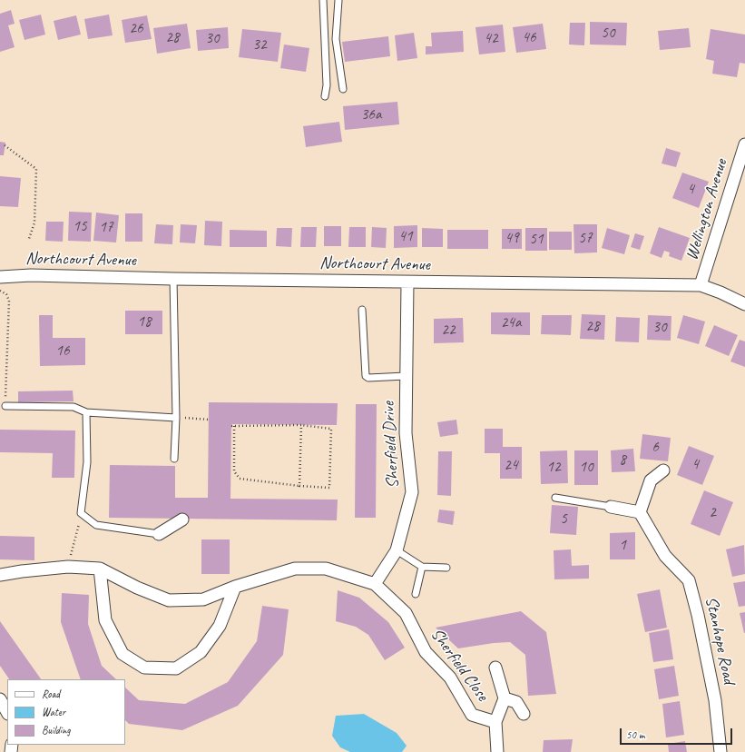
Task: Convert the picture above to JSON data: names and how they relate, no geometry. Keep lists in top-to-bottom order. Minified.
{"streets":{"street":["Wellington Avenue","Northcourt Avenue","Sherfield Drive","Stanhope Road","Sherfield Close"]},"crossings":[["Wellington Avenue","Northcourt Avenue"],["Northcourt Avenue","Sherfield Drive"],["Sherfield Drive","Sherfield Close"]],"house_numbers":["26","50","28","46","30","42","32","36a","4","15","17","41","49","57","51","18","24a","28","30","22","16","6","8","4","24","12","10","2","5","1"],"legend":["Road","Water","Building"],"scale_bar":"50 m"}
